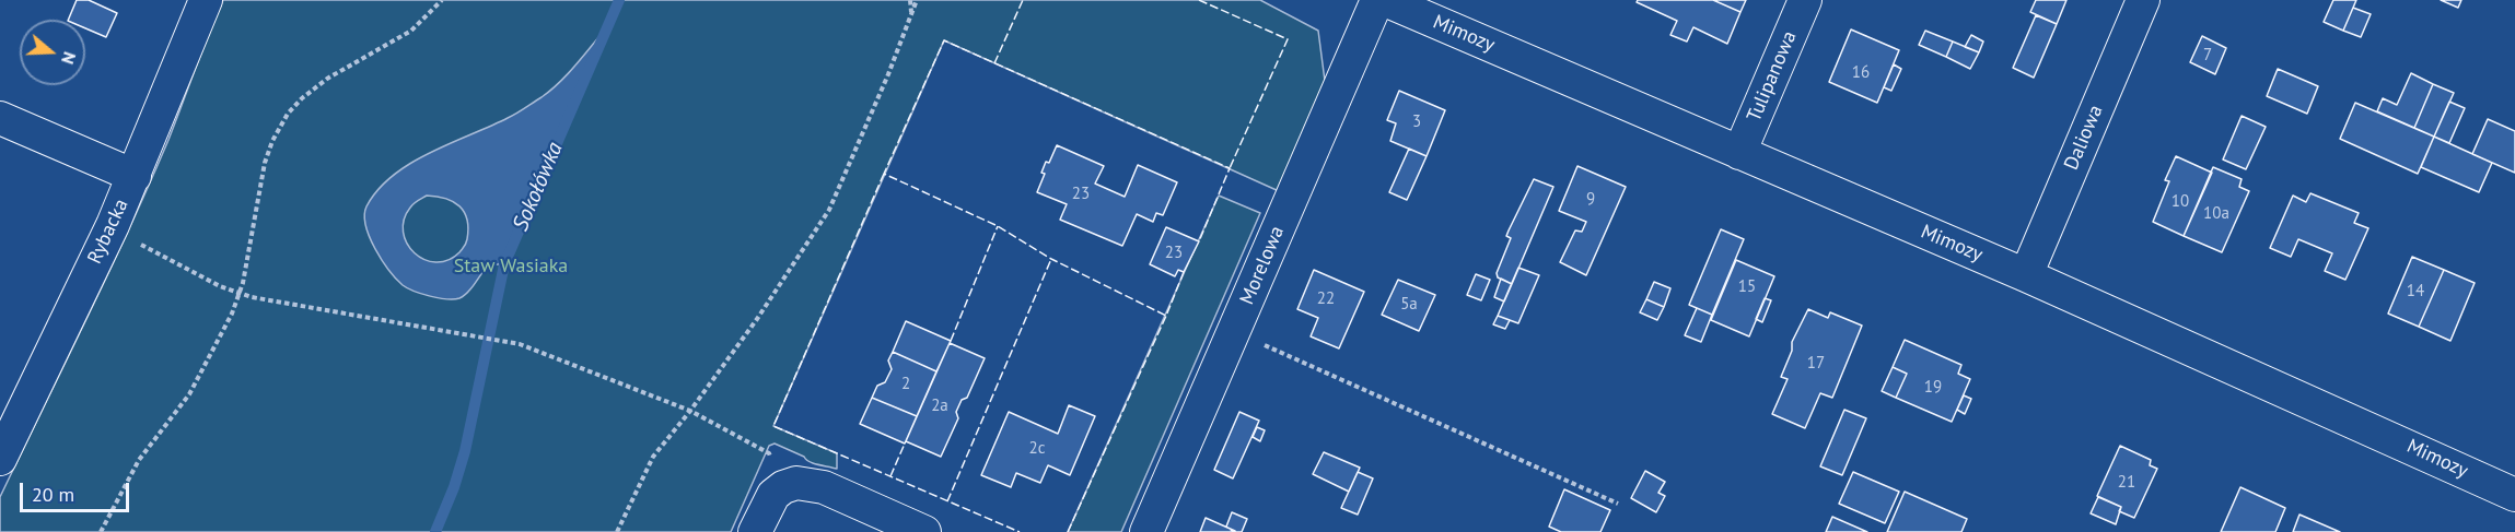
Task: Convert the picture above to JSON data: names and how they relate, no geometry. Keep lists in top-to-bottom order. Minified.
{"streets":{"street":["Mimozy","Tulipanowa","Daliowa","Rybacka","Morelowa"]},"crossings":[["Mimozy","Tulipanowa"],["Mimozy","Daliowa"]],"water":["Sokołówka"],"parks":["Staw Wasiaka"],"house_numbers":["7","16","3","23","9","10","10a","23","15","14","22","5a","17","2","19","2a","2c","21"],"scale_bar":"20 m","north":"right"}
